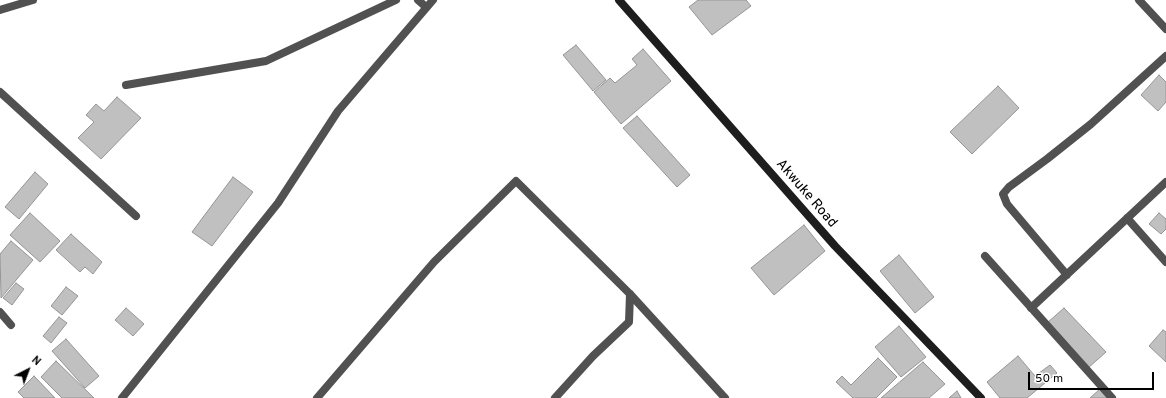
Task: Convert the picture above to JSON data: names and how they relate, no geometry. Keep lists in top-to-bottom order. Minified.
{"streets":{"main road":["Akwuke Road"]},"scale_bar":"50 m","north":"top right"}
